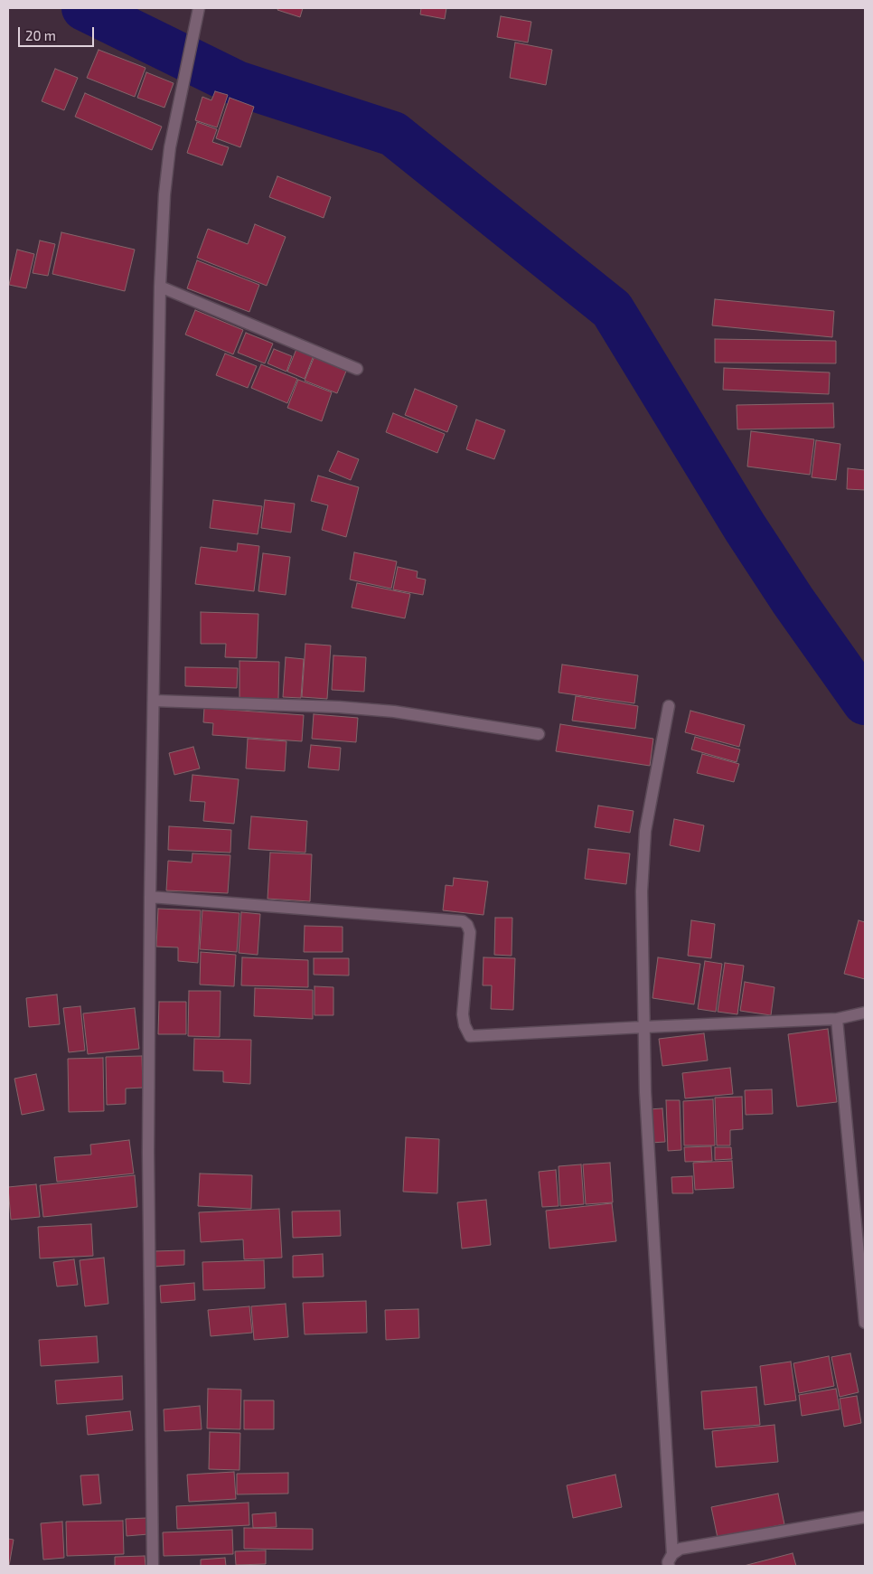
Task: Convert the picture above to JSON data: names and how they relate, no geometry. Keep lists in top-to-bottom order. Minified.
{"scale_bar":"20 m"}
